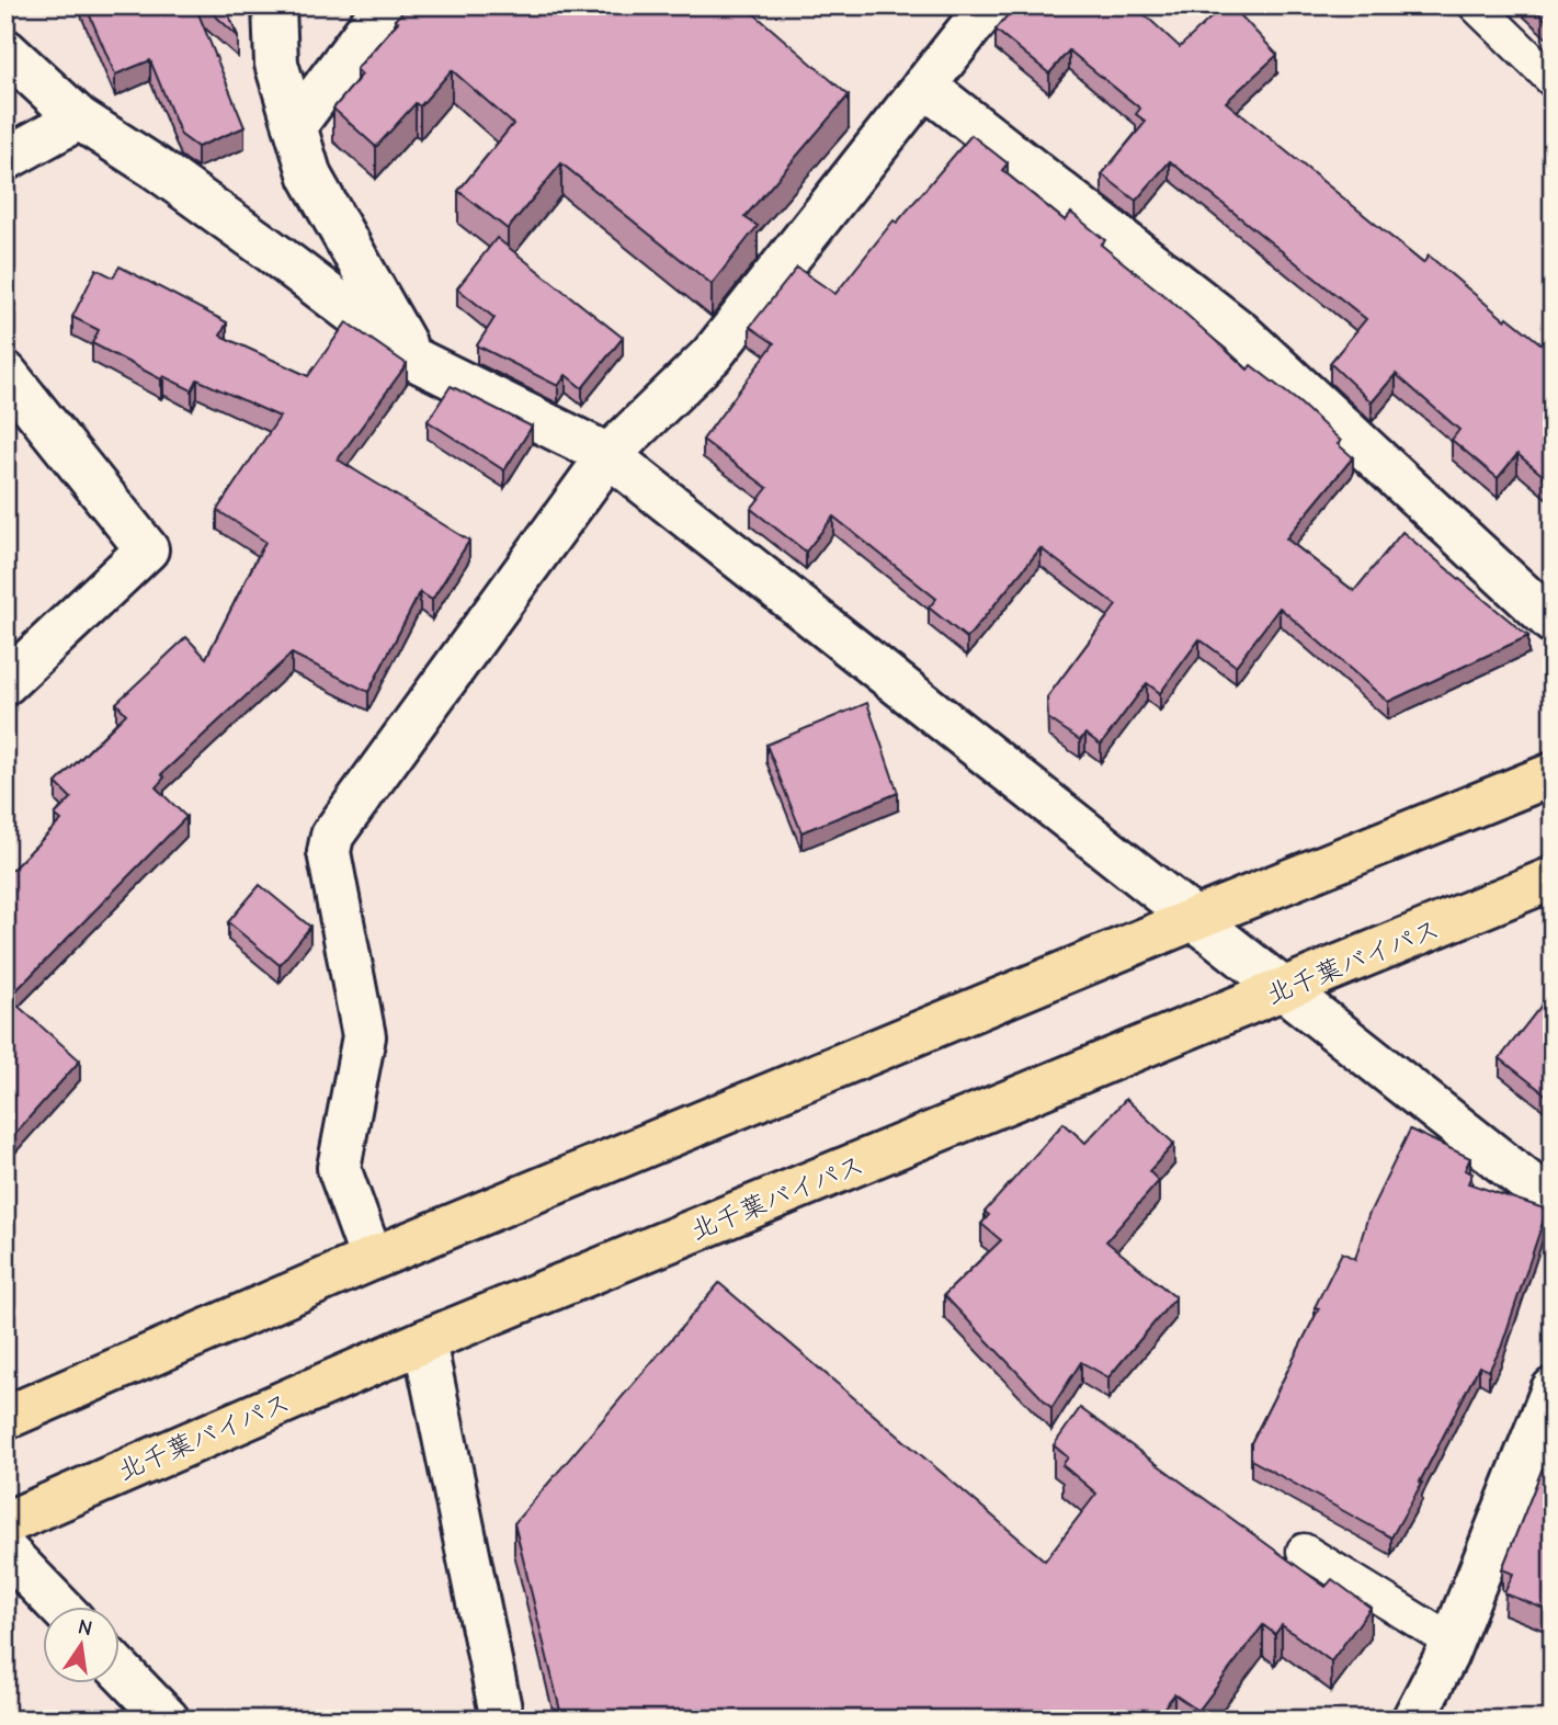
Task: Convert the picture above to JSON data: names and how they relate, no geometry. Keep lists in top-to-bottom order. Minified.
{"streets":{"highway":["北千葉バイパス"]},"north":"top"}
